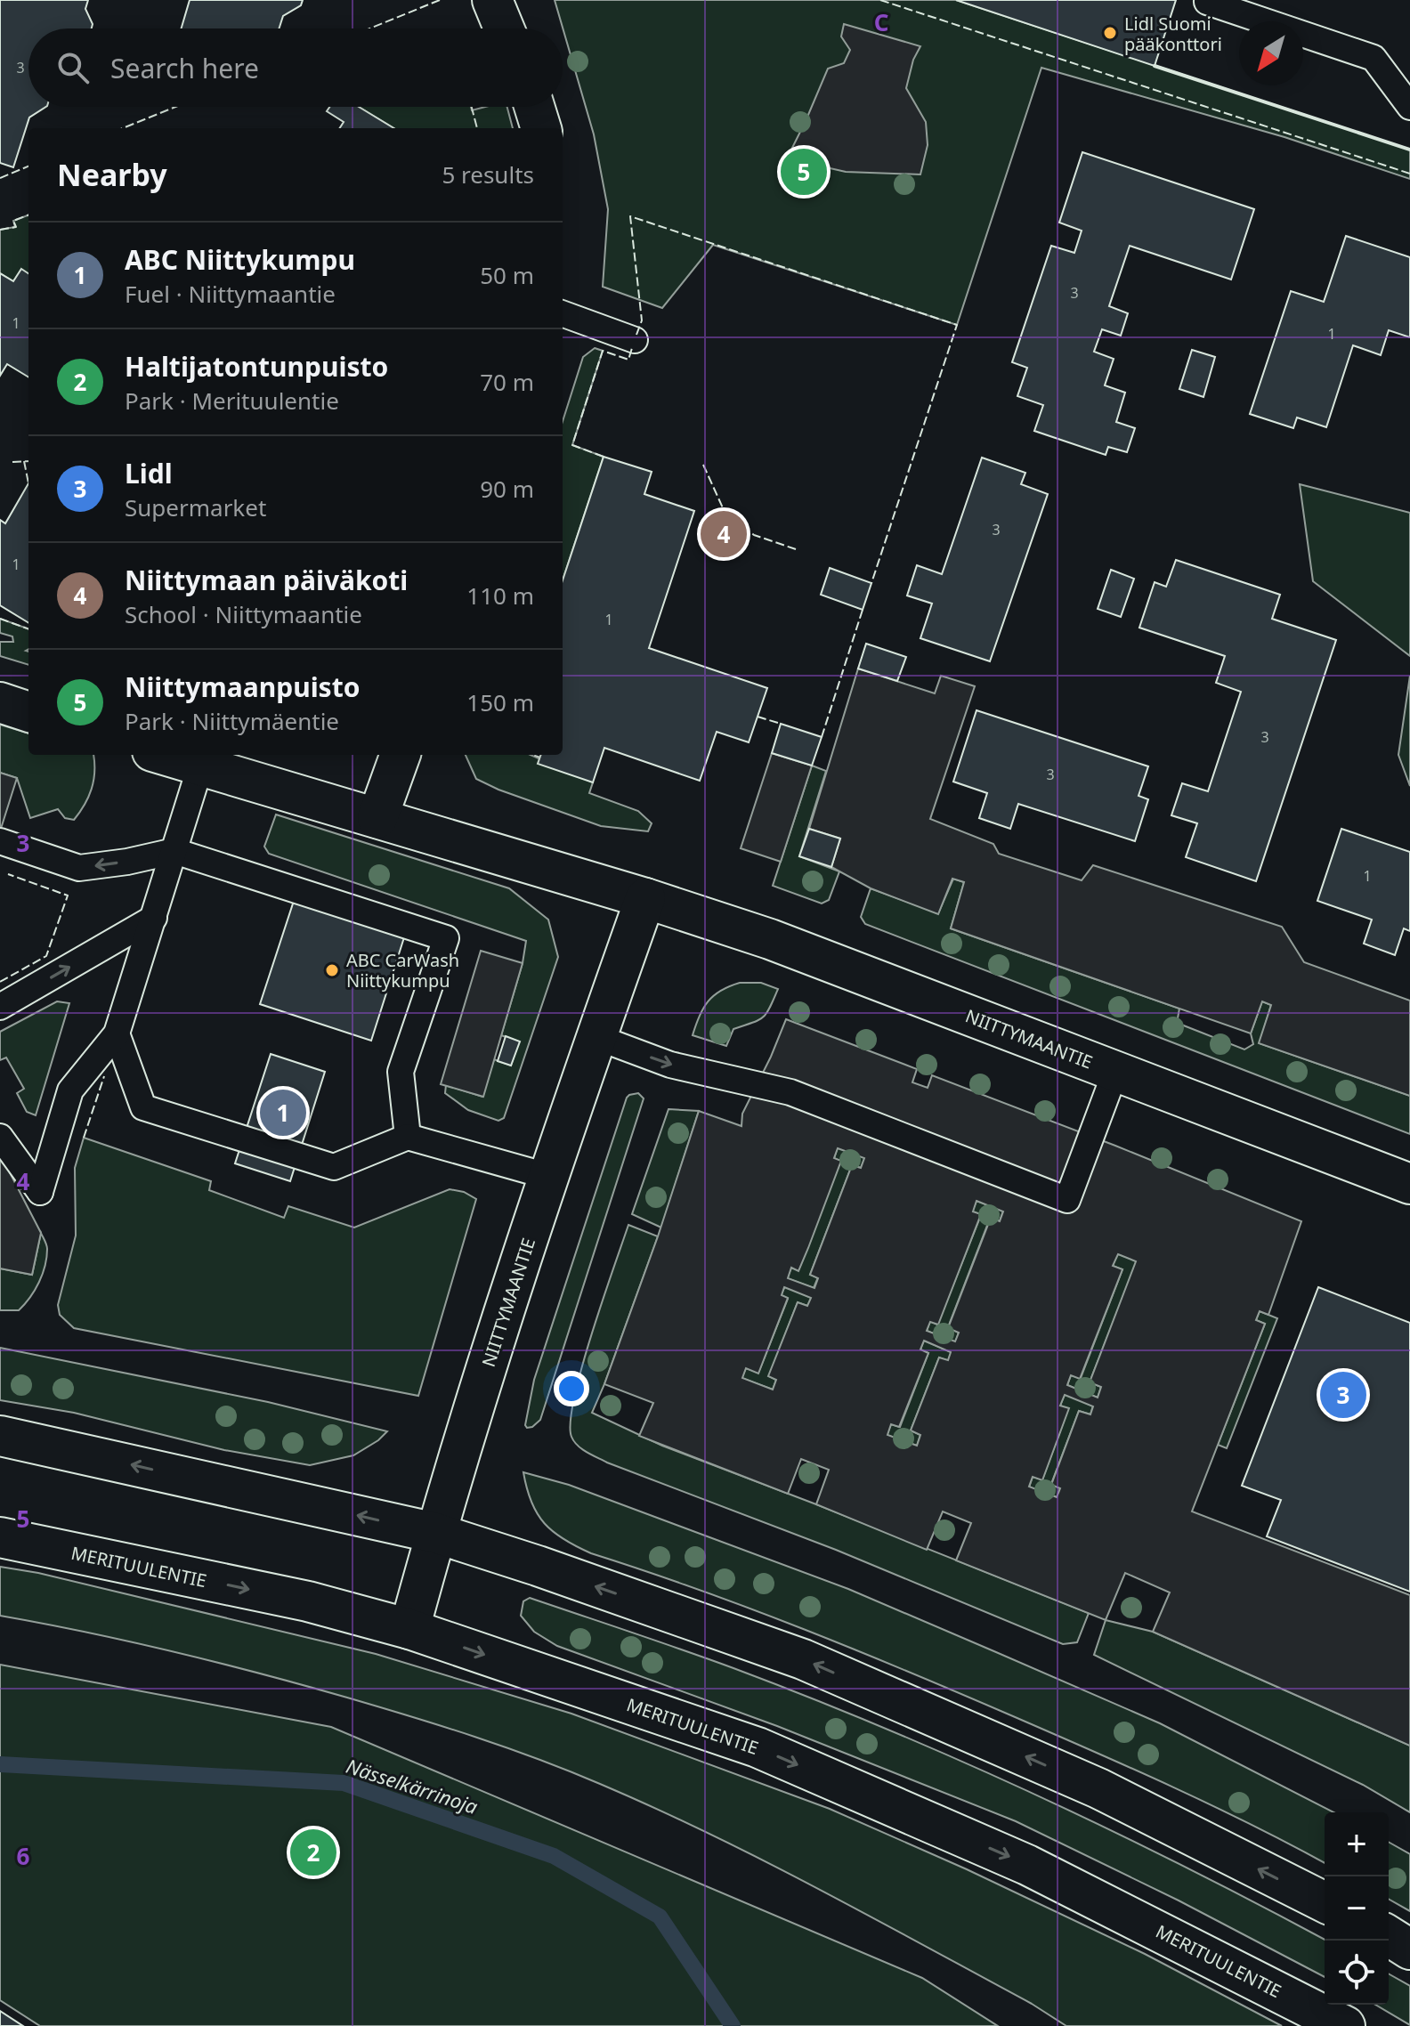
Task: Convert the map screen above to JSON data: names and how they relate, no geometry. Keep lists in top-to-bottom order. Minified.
{"streets":{"main road":["NIITTYMAANTIE","MERITUULENTIE"]},"crossings":[["NIITTYMAANTIE","MERITUULENTIE"]],"water":["Nässelkärrinoja"],"places":["Lidl Suomi pääkonttori","ABC CarWash Niittykumpu"],"house_numbers":["3","3","1","1","3","1","1","3","3","1"],"north":"bottom left","page":{"search":"Search here","heading":["Nearby","5 results"],"pins":["5","4","1","3","2"],"list":[{"mark":"1","name":"ABC Niittykumpu","note":"Fuel · Niittymaantie","value":"50 m"},{"mark":"2","name":"Haltijatontunpuisto","note":"Park · Merituulentie","value":"70 m"},{"mark":"3","name":"Lidl","note":"Supermarket","value":"90 m"},{"mark":"4","name":"Niittymaan päiväkoti","note":"School · Niittymaantie","value":"110 m"},{"mark":"5","name":"Niittymaanpuisto","note":"Park · Niittymäentie","value":"150 m"}],"map_buttons":["+","−"]},"grid":{"columns":["C"],"rows":["3","4","5","6"]}}
